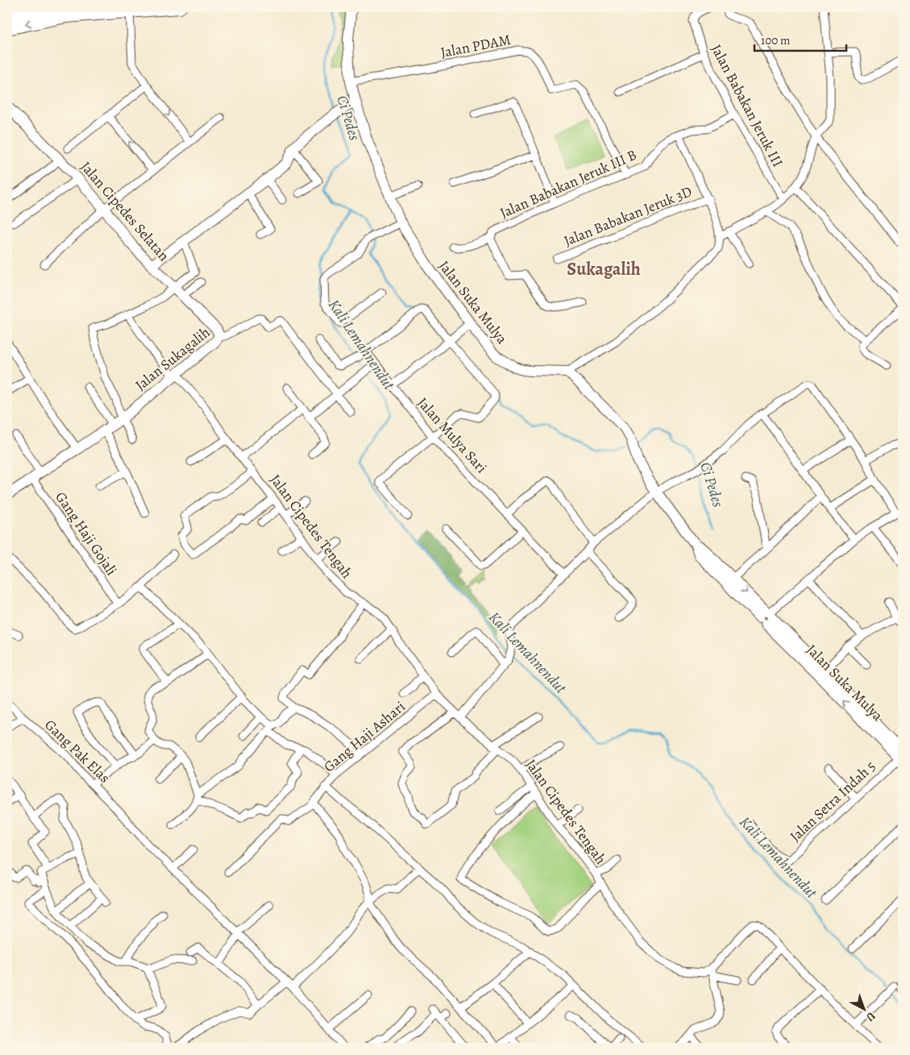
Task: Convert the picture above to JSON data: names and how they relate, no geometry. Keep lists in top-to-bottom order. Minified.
{"streets":{"street":["Jalan PDAM","Jalan Babakan Jeruk III","Jalan Babakan Jeruk III B","Jalan Cipedes Selatan","Jalan Babakan Jeruk 3D","Jalan Suka Mulya","Jalan Sukagalih","Jalan Mulya Sari","Jalan Cipedes Tengah","Gang Haji Gojali","Gang Haji Ashari","Gang Pak Elas","Jalan Setra Indah 5"]},"crossings":[["Jalan PDAM","Jalan Babakan Jeruk III B"],["Jalan PDAM","Jalan Suka Mulya"],["Jalan Babakan Jeruk III","Jalan Babakan Jeruk III B"],["Jalan Cipedes Selatan","Jalan Sukagalih"],["Jalan Suka Mulya","Jalan Setra Indah 5"],["Jalan Sukagalih","Jalan Cipedes Tengah"],["Jalan Sukagalih","Gang Haji Gojali"],["Jalan Cipedes Tengah","Gang Haji Ashari"]],"districts":["Sukagalih"],"water":["Ci Pedes","Kali Lemahnendut"],"scale_bar":"100 m","north":"bottom right"}
